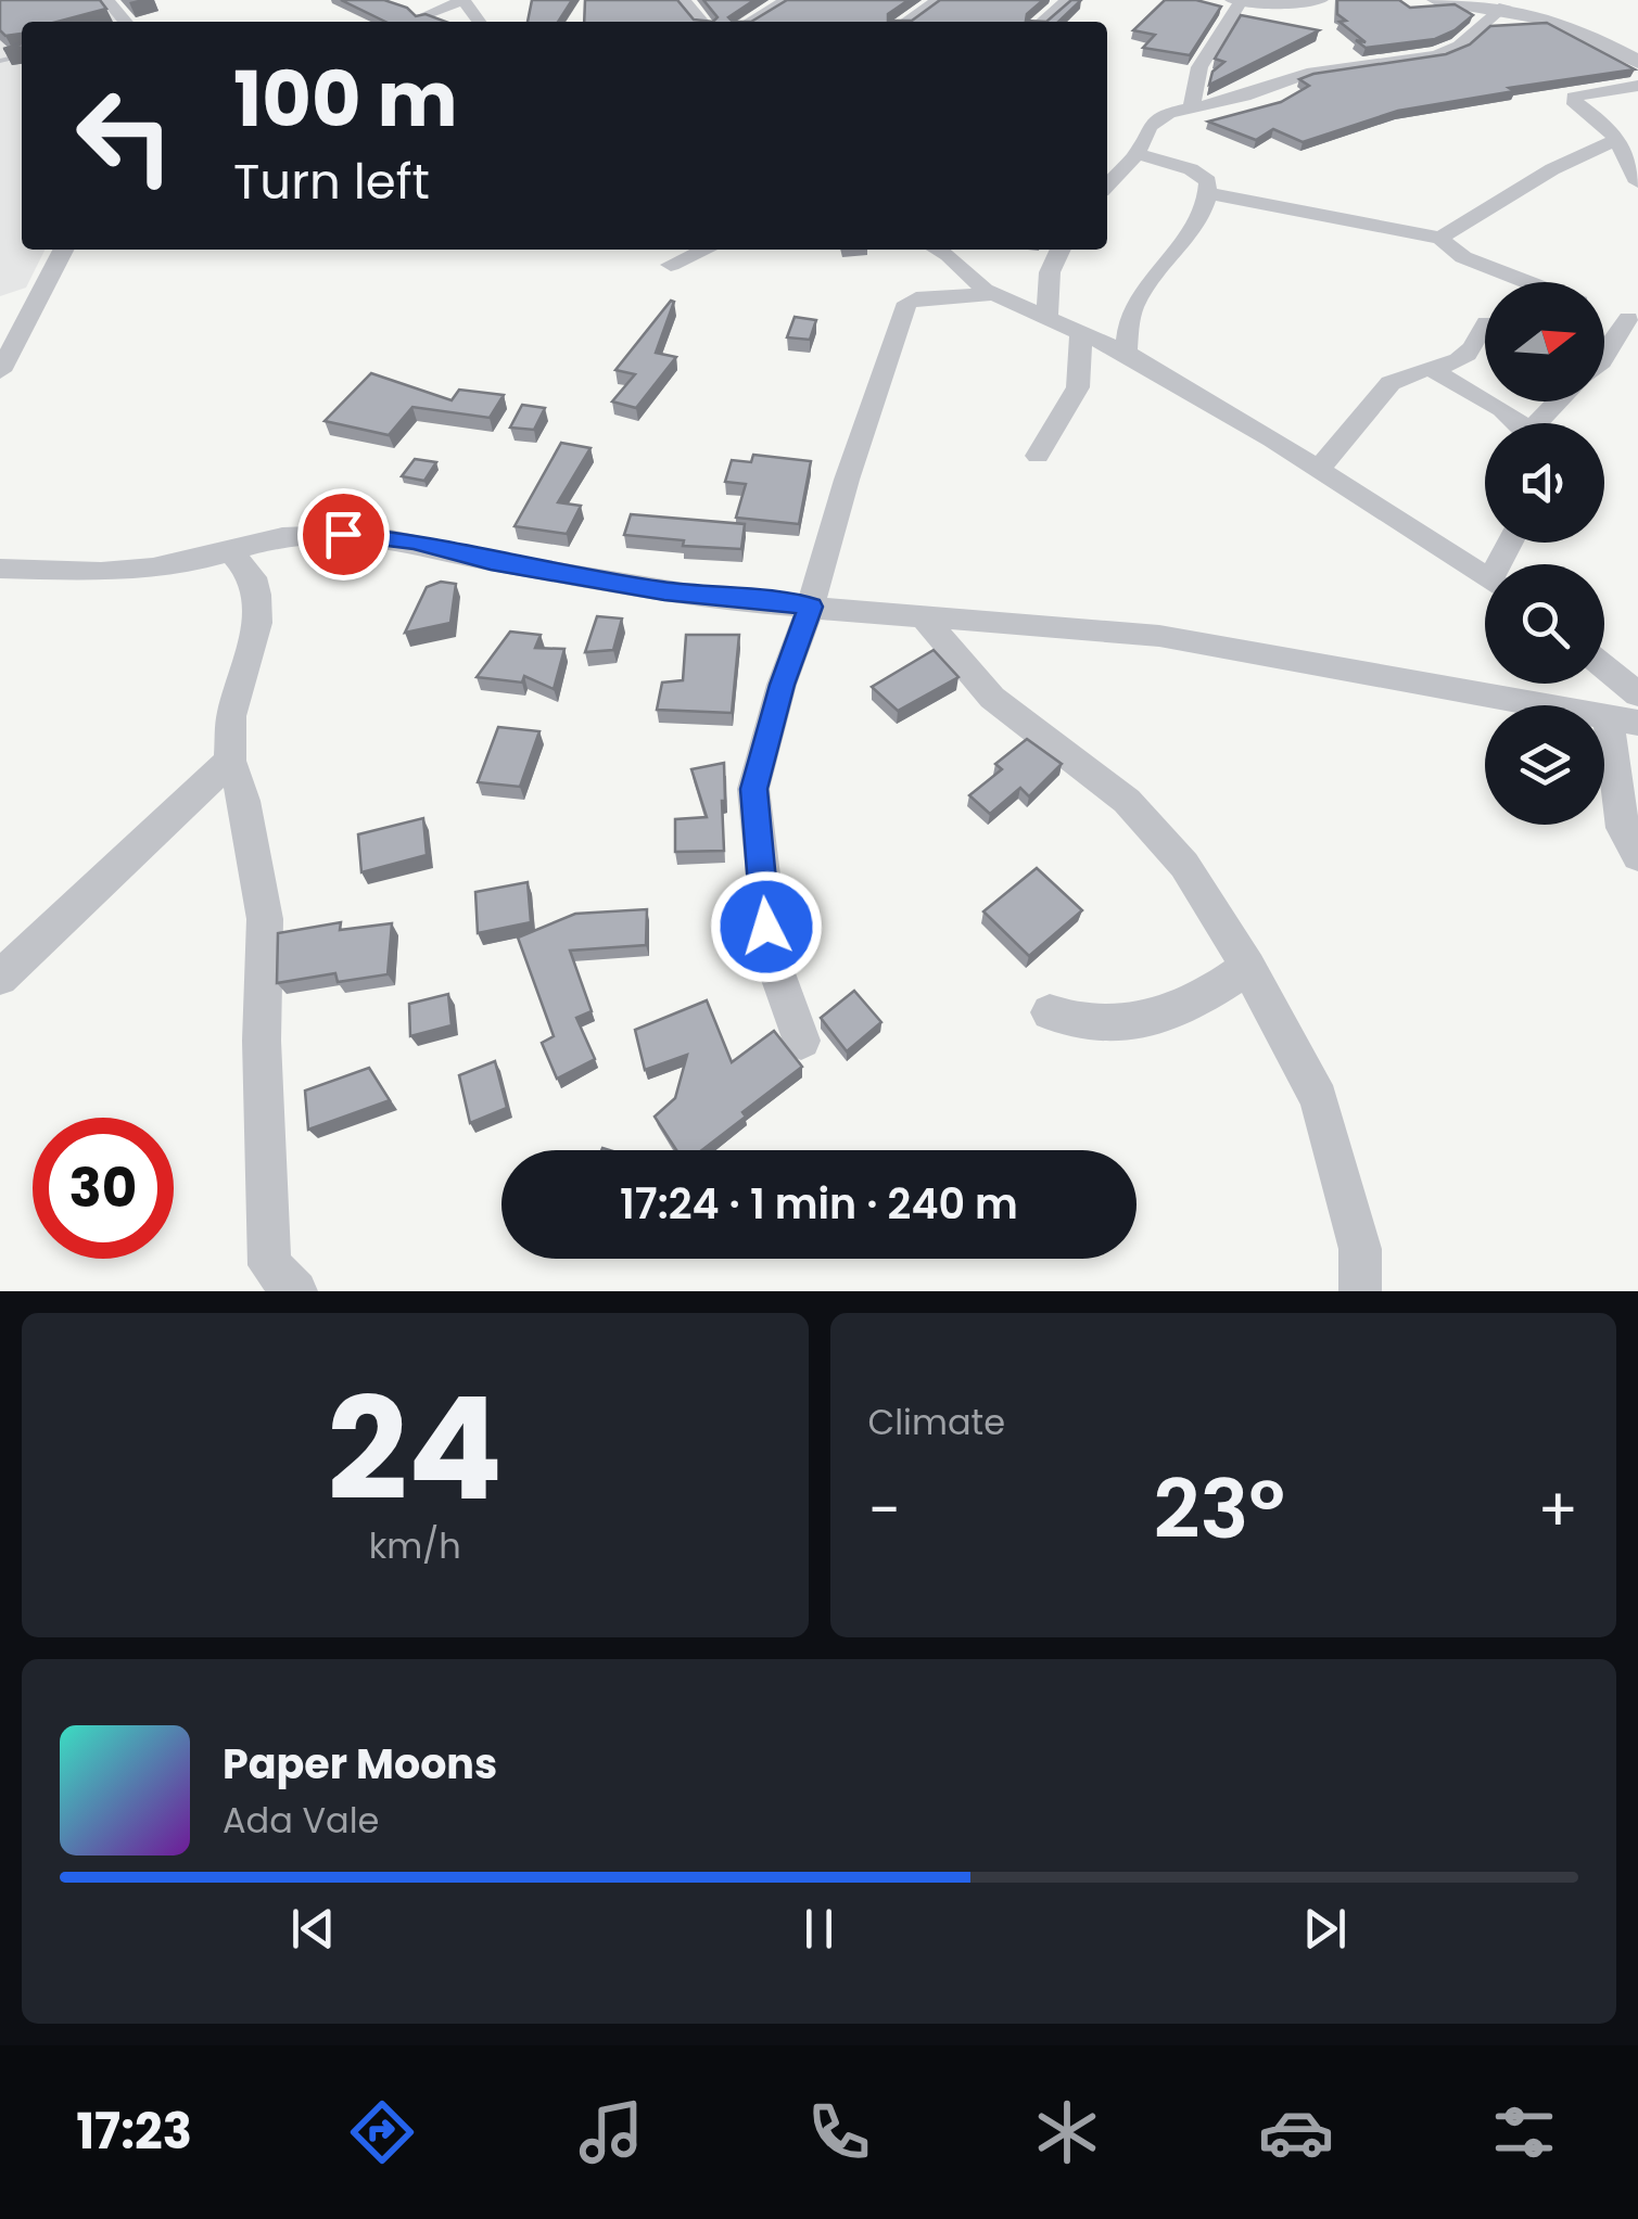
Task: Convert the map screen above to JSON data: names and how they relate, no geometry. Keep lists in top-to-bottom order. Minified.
{"north":"right","page":{"turn":["100 m","Turn left"],"limit":"30","trip":"17:24 · 1 min · 240 m","tile":[["24","km/h"],"Climate"],"heat":["−","23°","+"],"song":["Paper Moons","Ada Vale"],"tabs":"17:23"}}
